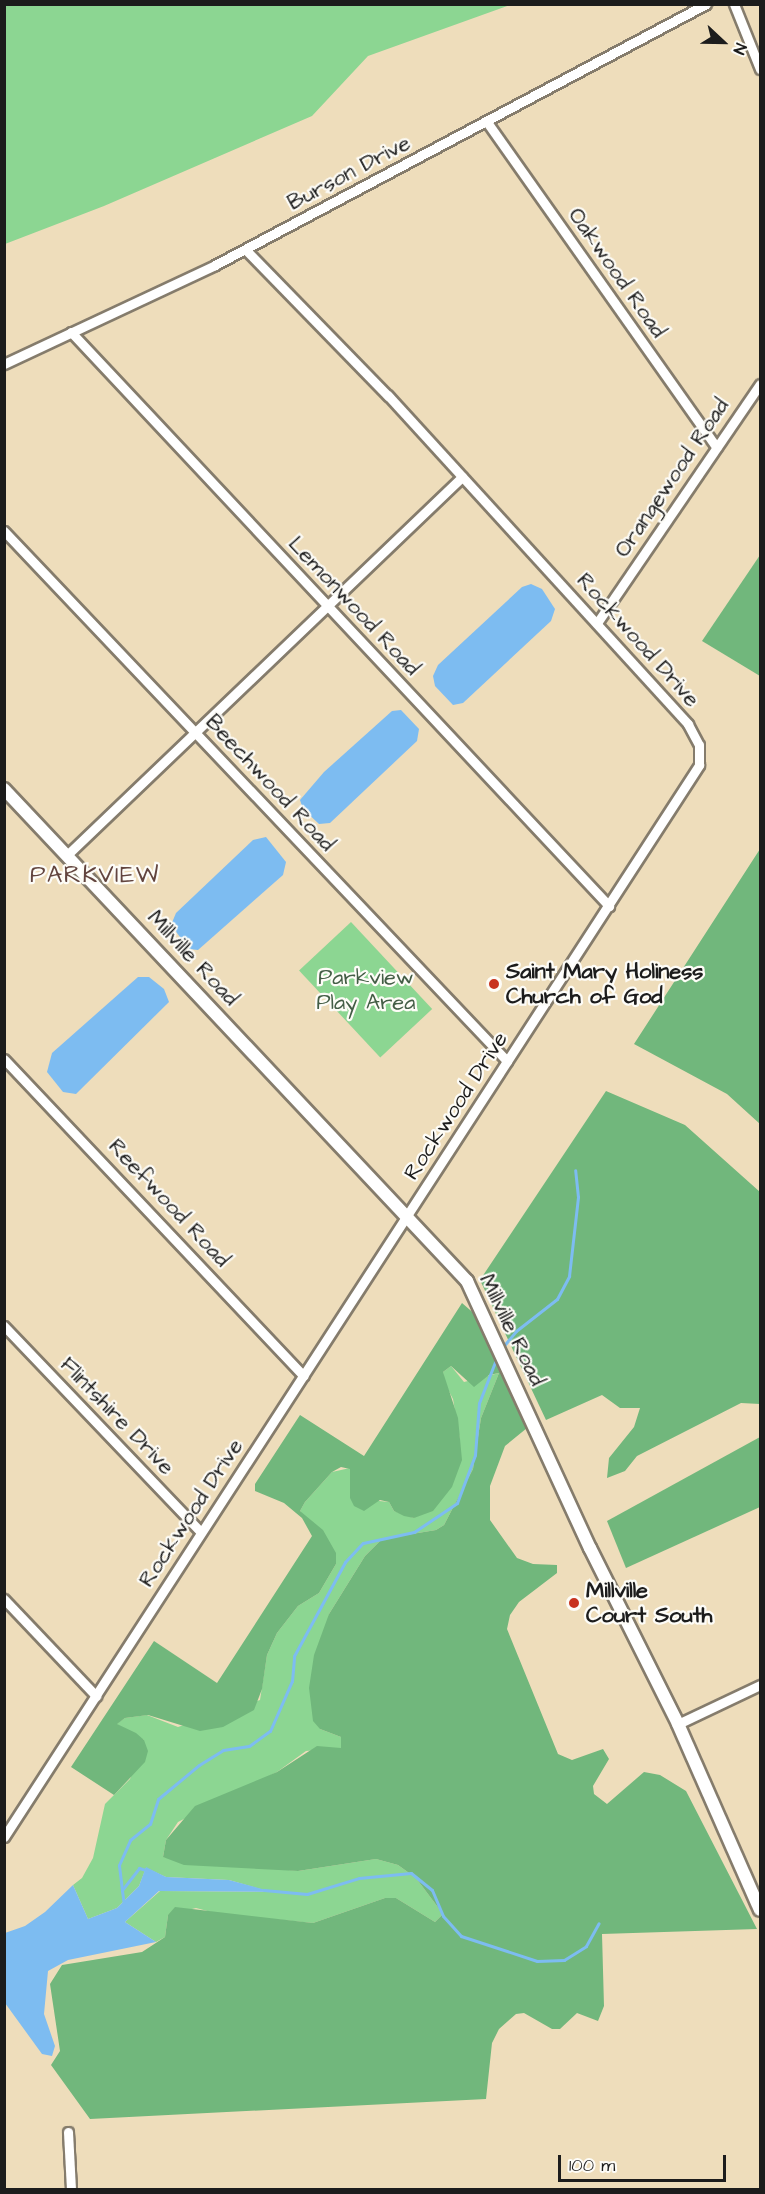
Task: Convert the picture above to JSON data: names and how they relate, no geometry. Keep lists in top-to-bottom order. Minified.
{"streets":{"street":["Burson Drive","Oakwood Road","Orangewood Road","Lemonwood Road","Rockwood Drive","Beechwood Road","Millville Road","Reefwood Road","Flintshire Drive"]},"crossings":[["Burson Drive","Oakwood Road"],["Burson Drive","Lemonwood Road"],["Burson Drive","Rockwood Drive"],["Oakwood Road","Orangewood Road"],["Orangewood Road","Rockwood Drive"],["Lemonwood Road","Rockwood Drive"],["Rockwood Drive","Beechwood Road"],["Rockwood Drive","Millville Road"],["Rockwood Drive","Reefwood Road"],["Rockwood Drive","Flintshire Drive"]],"districts":["PARKVIEW"],"parks":["Parkview Play Area"],"places":["Saint Mary Holiness Church of God","Millville Court South"],"scale_bar":"100 m","north":"right"}
